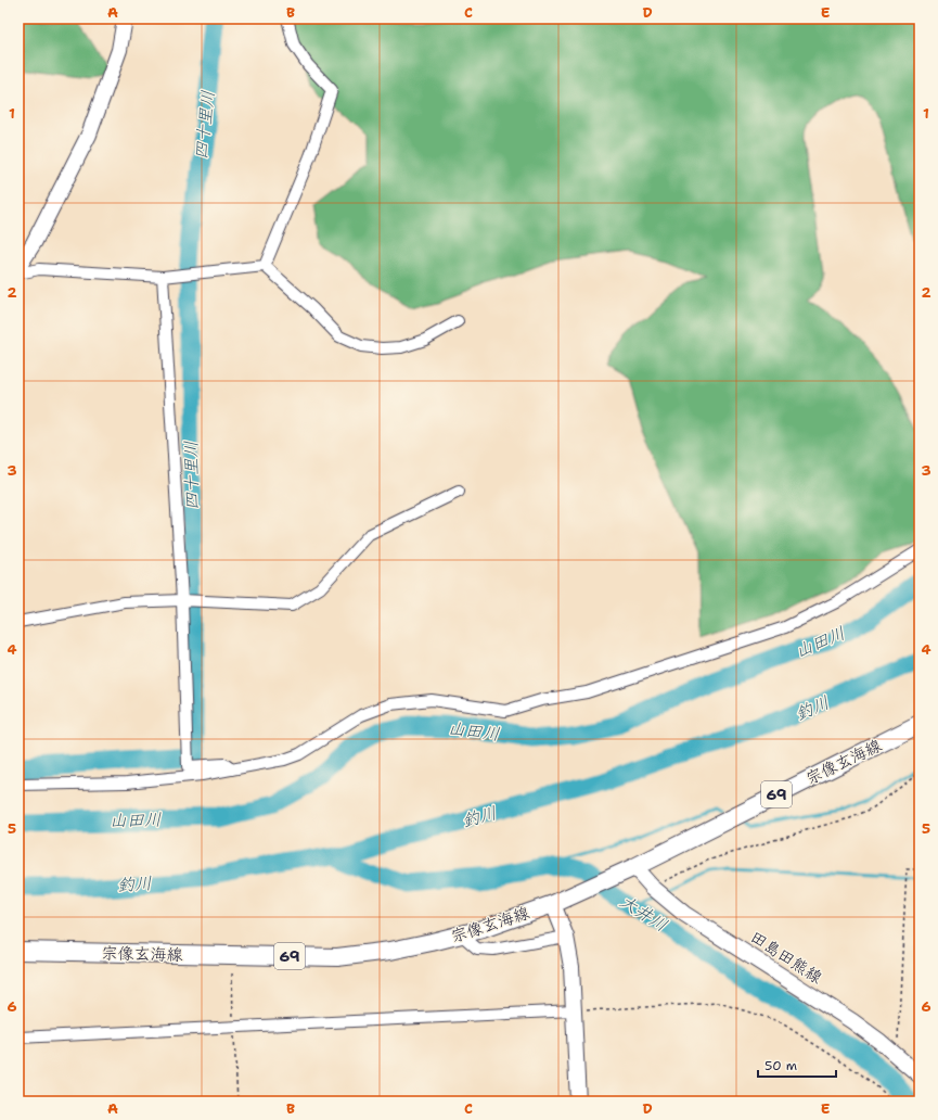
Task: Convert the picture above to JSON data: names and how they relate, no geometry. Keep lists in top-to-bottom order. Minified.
{"streets":{"main road":["宗像玄海線","69"],"street":["田島田熊線"]},"crossings":[["宗像玄海線","田島田熊線"]],"water":["四十里川","山田川","釣川","大井川"],"scale_bar":"50 m","grid":{"columns":["A","B","C","D","E"],"rows":["1","2","3","4","5","6"]}}
